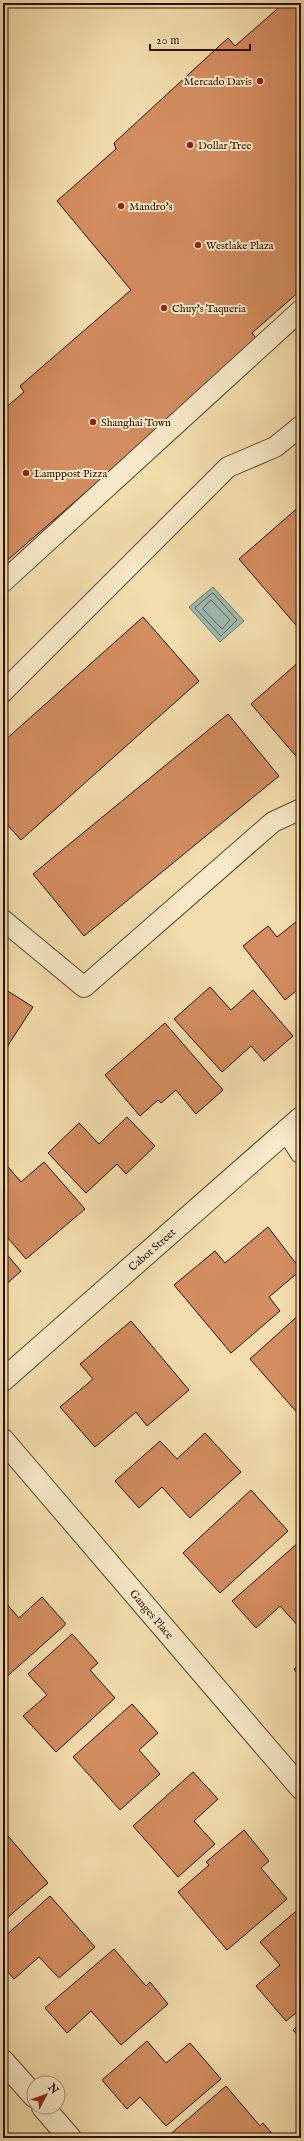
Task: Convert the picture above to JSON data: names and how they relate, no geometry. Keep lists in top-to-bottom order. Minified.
{"streets":{"street":["Cabot Street","Ganges Place"]},"places":["Mercado Davis","Dollar Tree","Mandro's","Westlake Plaza","Chuy's Taqueria","Shanghai Town","Lamppost Pizza"],"scale_bar":"20 m","north":"top right"}
